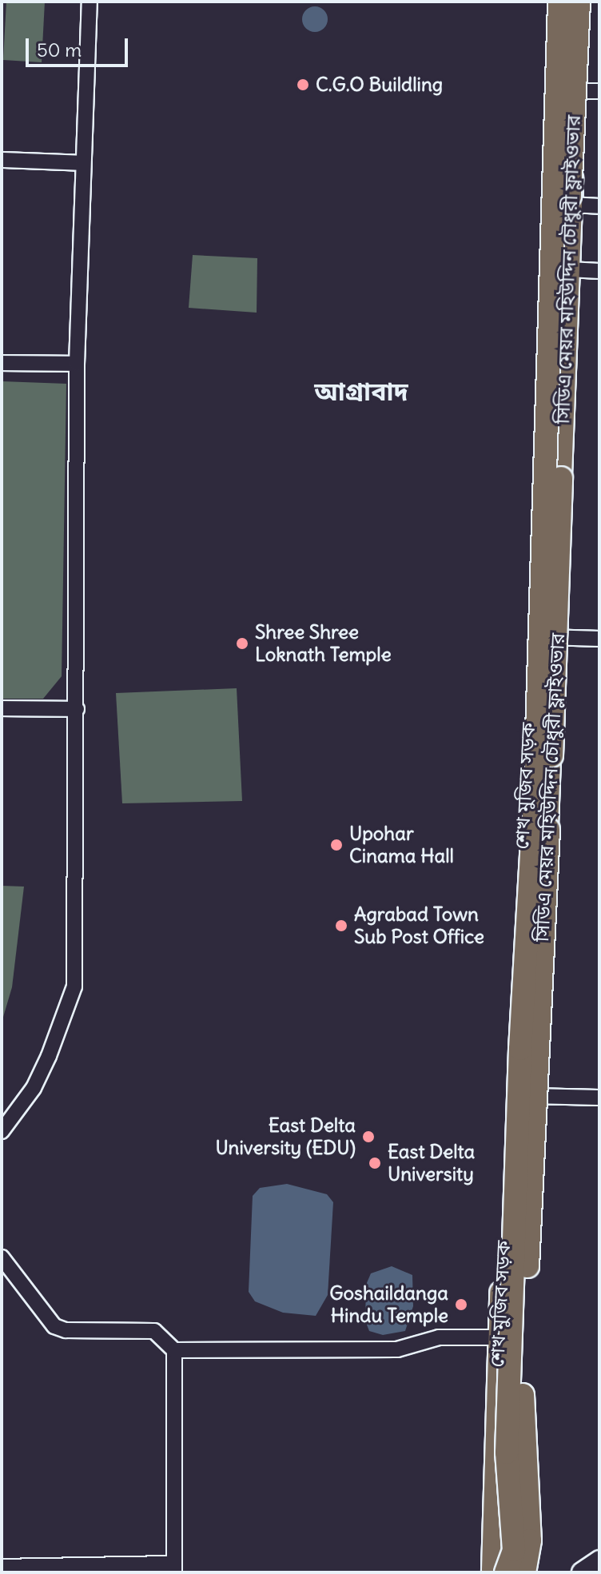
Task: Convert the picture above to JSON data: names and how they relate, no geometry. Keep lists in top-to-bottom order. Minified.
{"streets":{"highway":["সিডিএ মেয়র মহিউদ্দিন চৌধুরী ফ্লাইওভার","শেখ মুজিব সড়ক"]},"crossings":[["সিডিএ মেয়র মহিউদ্দিন চৌধুরী ফ্লাইওভার","শেখ মুজিব সড়ক"]],"districts":["আগ্রাবাদ"],"places":["C.G.O Buildling","Shree Shree Loknath Temple","Upohar Cinama Hall","Agrabad Town Sub Post Office","East Delta University (EDU)","East Delta University","Goshaildanga Hindu Temple"],"scale_bar":"50 m"}
